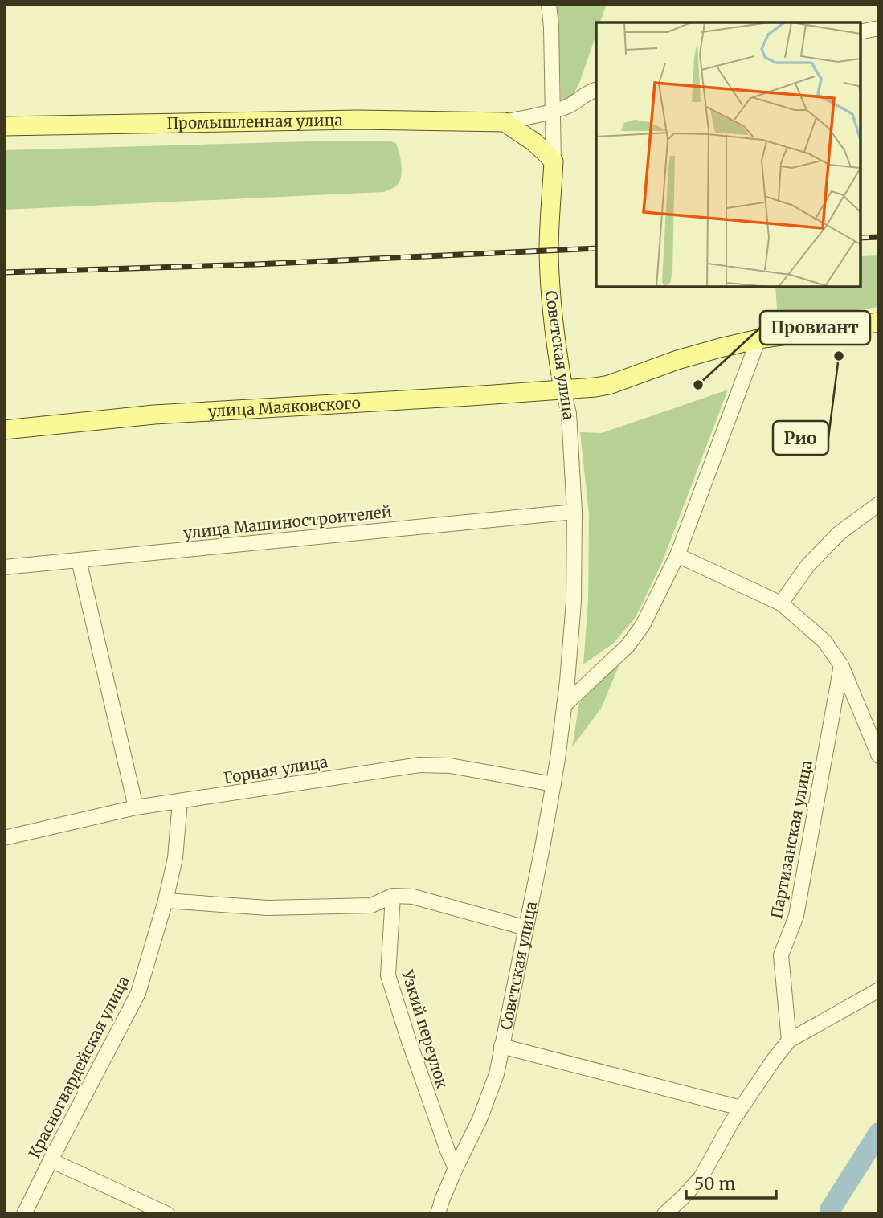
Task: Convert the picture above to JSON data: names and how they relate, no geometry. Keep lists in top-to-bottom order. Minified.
{"streets":{"main road":["Промышленная улица","Советская улица","улица Маяковского"],"street":["улица Машиностроителей","Горная улица","Партизанская улица","Узкий переулок","Красногвардейская улица"]},"crossings":[["Промышленная улица","Советская улица"],["Советская улица","улица Маяковского"],["Советская улица","улица Машиностроителей"],["Советская улица","Горная улица"],["Советская улица","Узкий переулок"],["Горная улица","Красногвардейская улица"]],"places":["Рио","Провиант"],"scale_bar":"50 m"}
